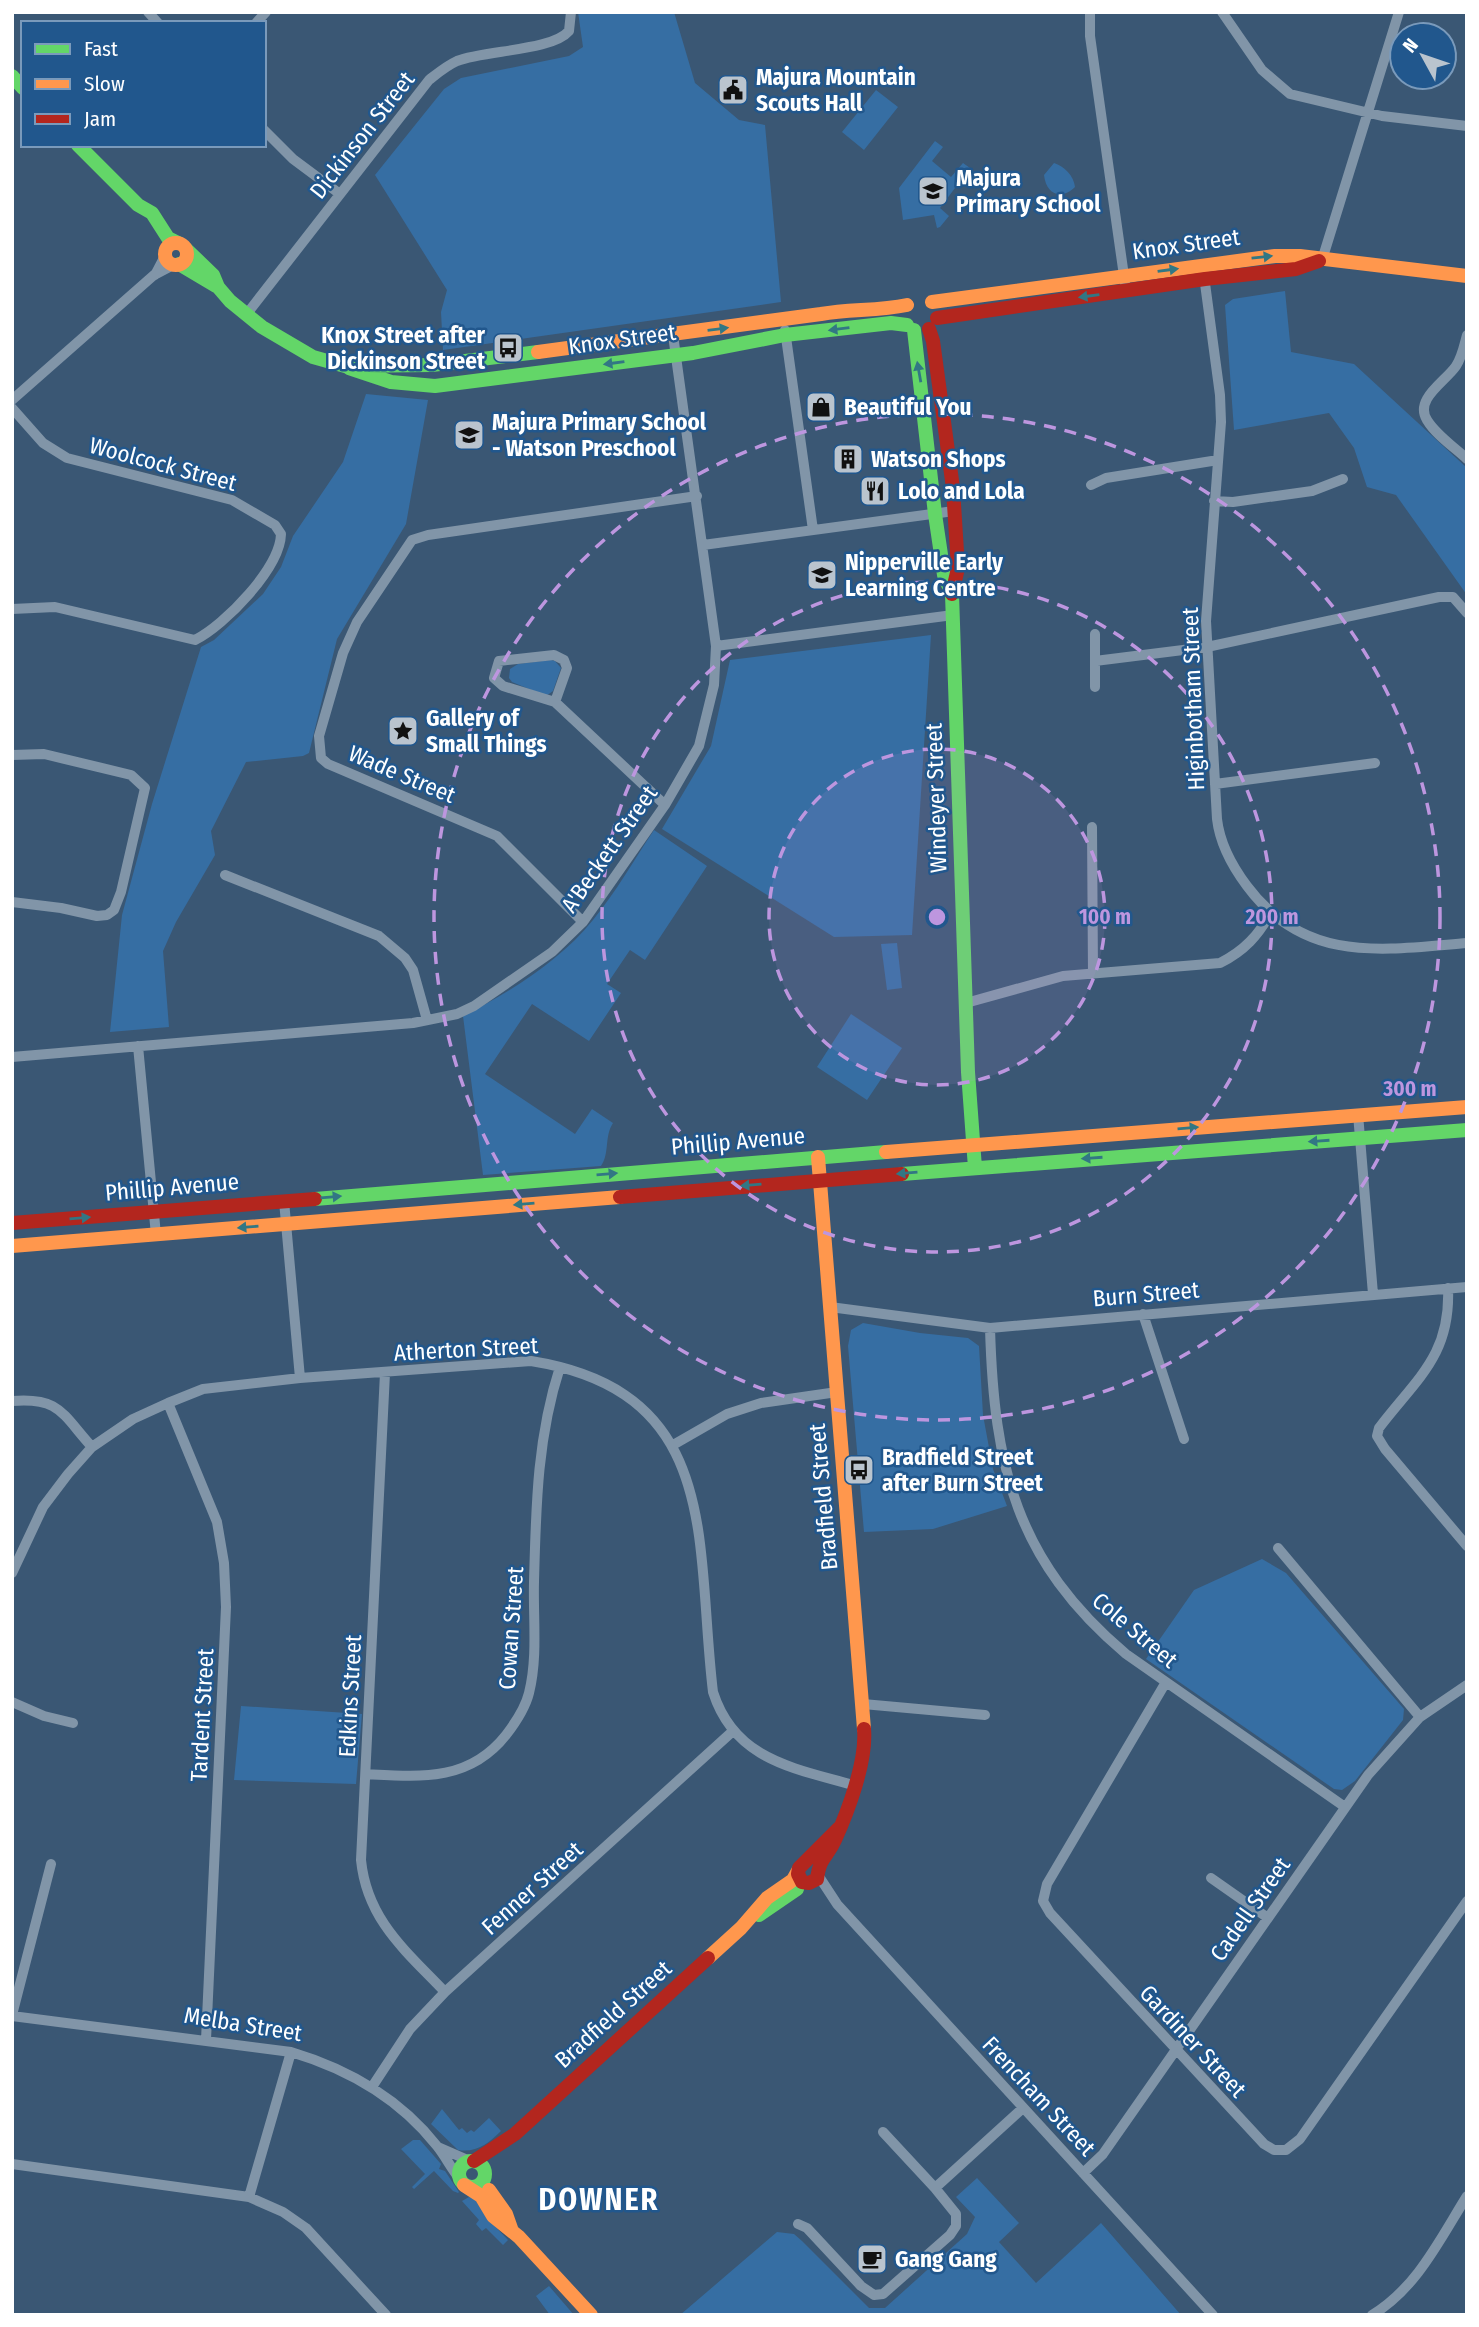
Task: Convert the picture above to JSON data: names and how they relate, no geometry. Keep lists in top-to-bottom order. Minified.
{"streets":{"street":["Dickinson Street","Knox Street","Woolcock Street","Higinbotham Street","Wade Street","Windeyer Street","A'Beckett Street","Phillip Avenue","Burn Street","Atherton Street","Bradfield Street","Cowan Street","Cole Street","Edkins Street","Tardent Street","Fenner Street","Cadell Street","Melba Street","Gardiner Street","Frencham Street"]},"crossings":[["Dickinson Street","Knox Street"],["Knox Street","Higinbotham Street"],["Knox Street","Windeyer Street"],["Knox Street","A'Beckett Street"],["Wade Street","A'Beckett Street"],["Windeyer Street","Phillip Avenue"],["Phillip Avenue","Bradfield Street"],["Burn Street","Bradfield Street"],["Burn Street","Cole Street"],["Atherton Street","Bradfield Street"],["Atherton Street","Cowan Street"],["Atherton Street","Edkins Street"],["Atherton Street","Tardent Street"],["Atherton Street","Fenner Street"],["Bradfield Street","Melba Street"],["Bradfield Street","Frencham Street"],["Cowan Street","Edkins Street"],["Cole Street","Cadell Street"],["Cole Street","Gardiner Street"],["Edkins Street","Fenner Street"],["Tardent Street","Melba Street"],["Fenner Street","Melba Street"],["Cadell Street","Gardiner Street"],["Cadell Street","Frencham Street"]],"districts":["DOWNER"],"places":{"public building":["Majura Mountain Scouts Hall"],"school or university":["Majura Primary School","Majura Primary School - Watson Preschool","Nipperville Early Learning Centre"],"bus stop":["Knox Street after Dickinson Street","Bradfield Street after Burn Street"],"shop":["Beautiful You"],"building":["Watson Shops"],"restaurant":["Lolo and Lola"],"place":["Gallery of Small Things"],"cafe":["Gang Gang"]},"legend":["Fast","Slow","Jam"],"north":"top left","rings":["100 m","200 m","300 m"]}
